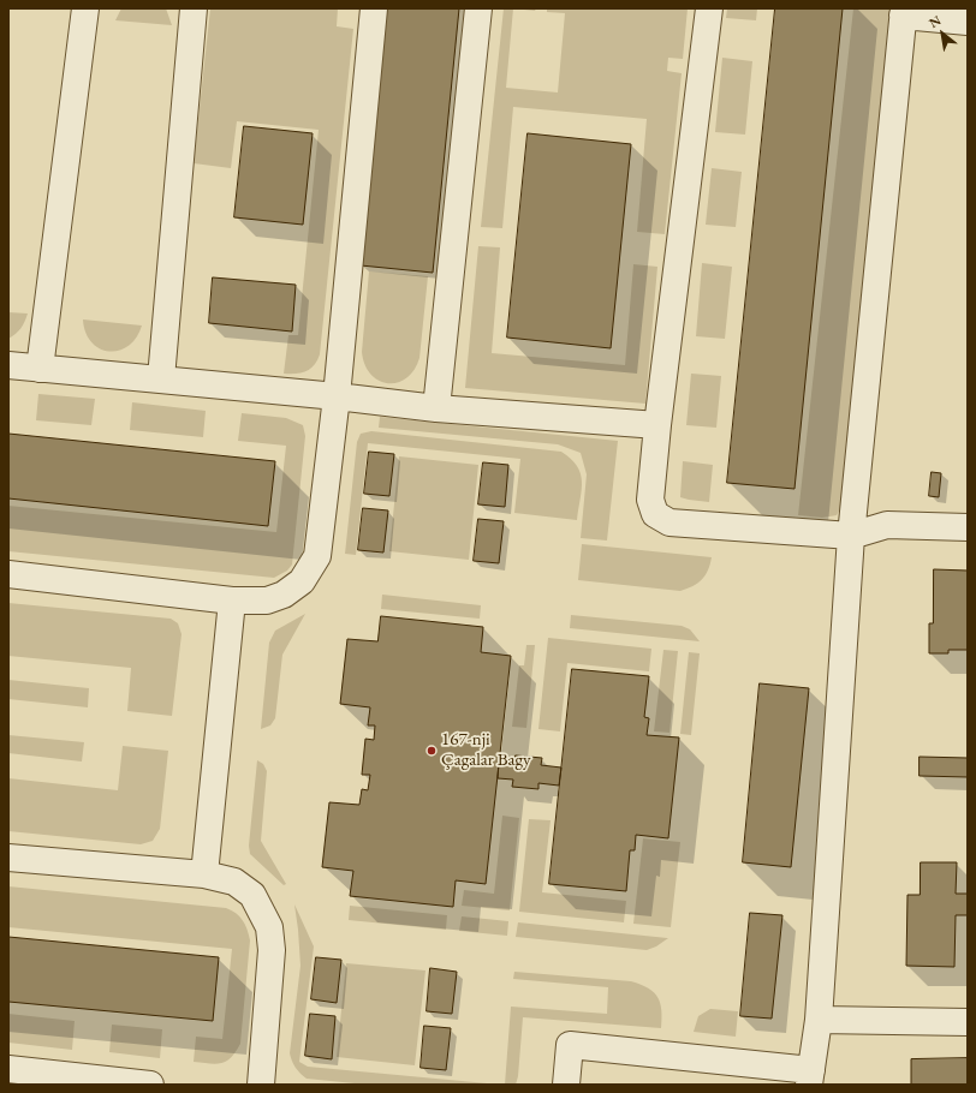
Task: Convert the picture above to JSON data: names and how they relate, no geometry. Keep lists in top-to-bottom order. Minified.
{"places":["167-nji Çagalar Bagy"],"north":"top left"}
